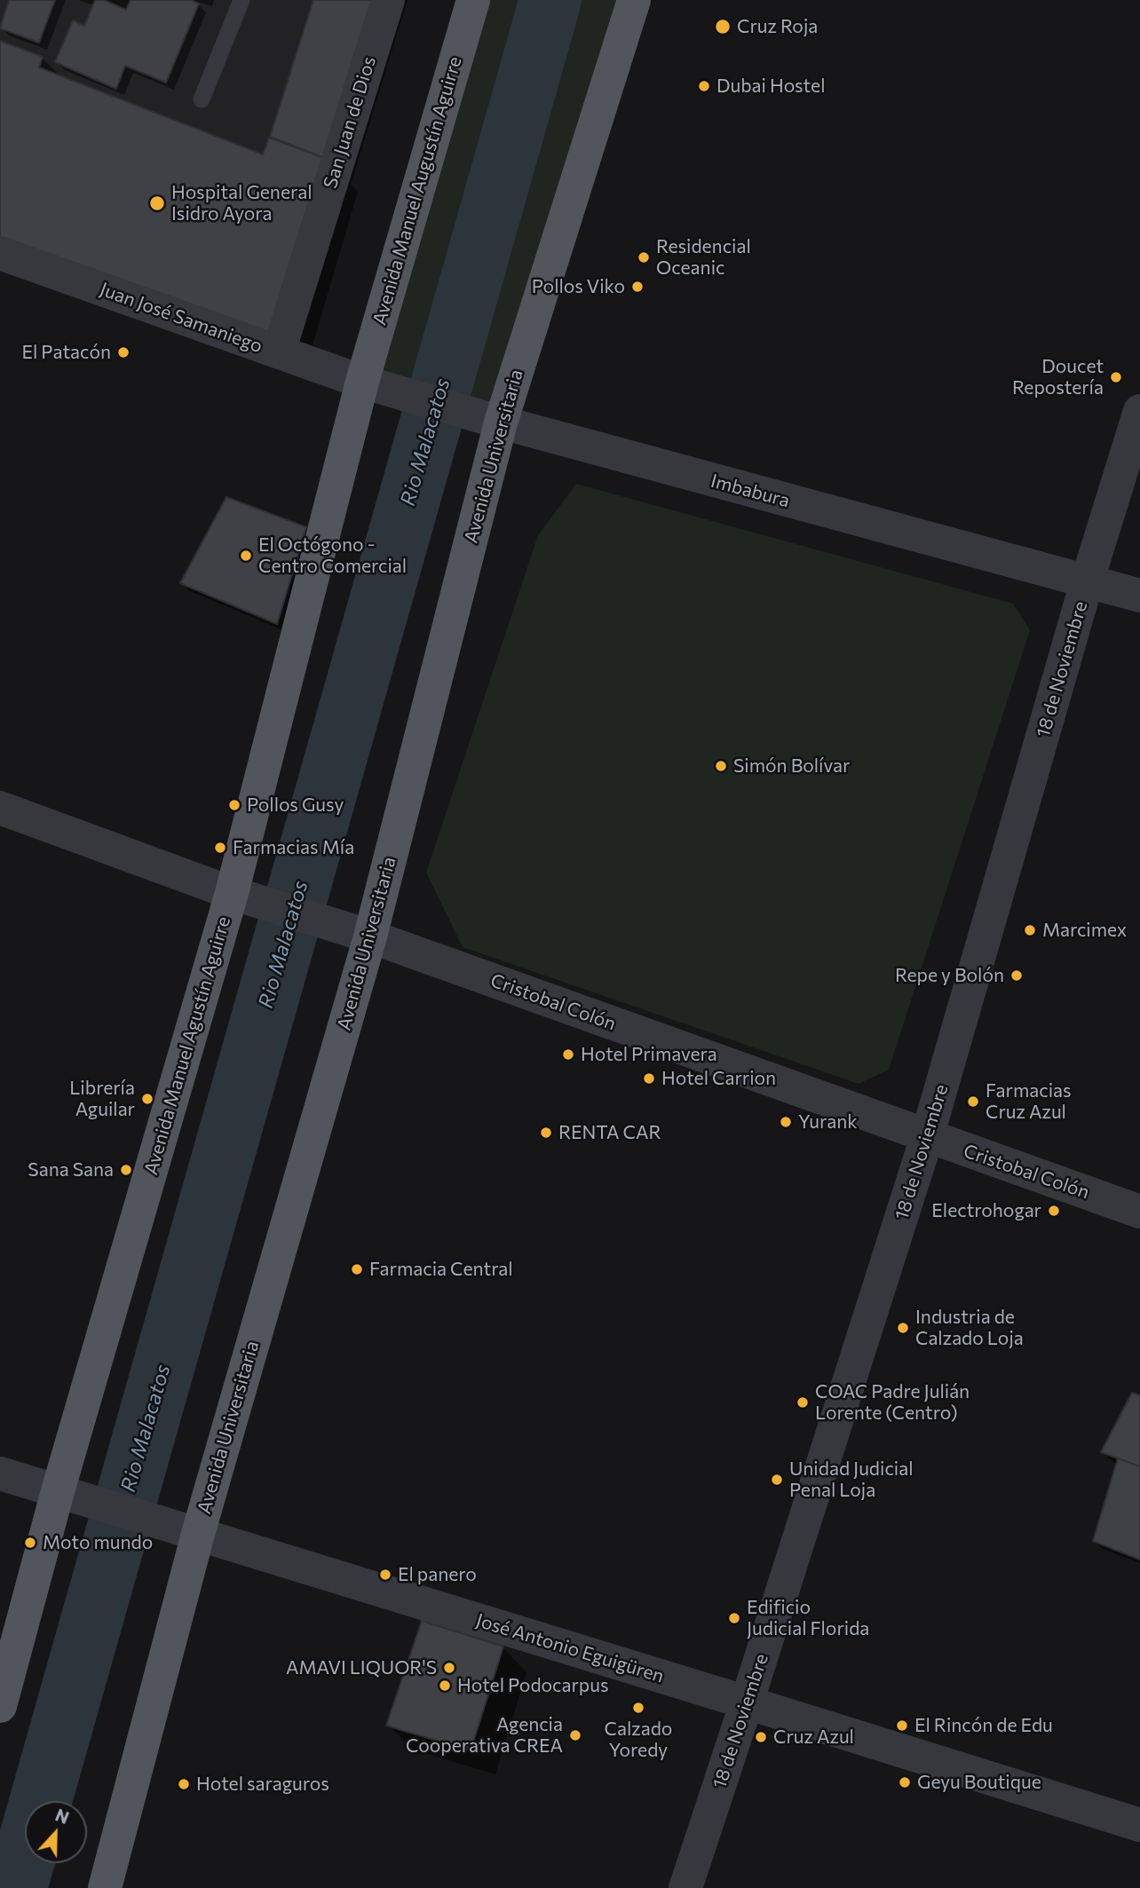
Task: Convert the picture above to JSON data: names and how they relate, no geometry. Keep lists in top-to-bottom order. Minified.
{"streets":{"main road":["Avenida Manuel Augustín Aguirre","Avenida Universitaria","Avenida Manuel Agustín Aguirre"],"street":["San Juan de Dios","Juan José Samaniego","Imbabura","18 de Noviembre","Cristobal Colón","José Antonio Eguigüren"]},"crossings":[["San Juan de Dios","Juan José Samaniego"],["Avenida Manuel Augustín Aguirre","Juan José Samaniego"],["Avenida Manuel Augustín Aguirre","Imbabura"],["Avenida Manuel Augustín Aguirre","Avenida Manuel Agustín Aguirre"],["Juan José Samaniego","Imbabura"],["Juan José Samaniego","Avenida Manuel Agustín Aguirre"],["Avenida Universitaria","Imbabura"],["Avenida Universitaria","Cristobal Colón"],["Avenida Universitaria","José Antonio Eguigüren"],["Imbabura","18 de Noviembre"],["Imbabura","Avenida Manuel Agustín Aguirre"],["18 de Noviembre","Cristobal Colón"],["18 de Noviembre","José Antonio Eguigüren"],["Cristobal Colón","Avenida Manuel Agustín Aguirre"],["Avenida Manuel Agustín Aguirre","José Antonio Eguigüren"]],"water":["Rio Malacatos"],"places":["Cruz Roja","Dubai Hostel","Hospital General Isidro Ayora","Residencial Oceanic","Pollos Viko","El Patacón","Doucet Repostería","El Octógono - Centro Comercial","Simón Bolívar","Pollos Gusy","Farmacias Mía","Marcimex","Repe y Bolón","Hotel Primavera","Hotel Carrion","Librería Aguilar","Farmacias Cruz Azul","Yurank","RENTA CAR","Sana Sana","Electrohogar","Farmacia Central","Industria de Calzado Loja","COAC Padre Julián Lorente (Centro)","Unidad Judicial Penal Loja","Moto mundo","El panero","Edificio Judicial Florida","AMAVI LIQUOR'S","Hotel Podocarpus","Calzado Yoredy","El Rincón de Edu","Agencia Cooperativa CREA","Cruz Azul","Geyu Boutique","Hotel saraguros"],"north":"top"}
